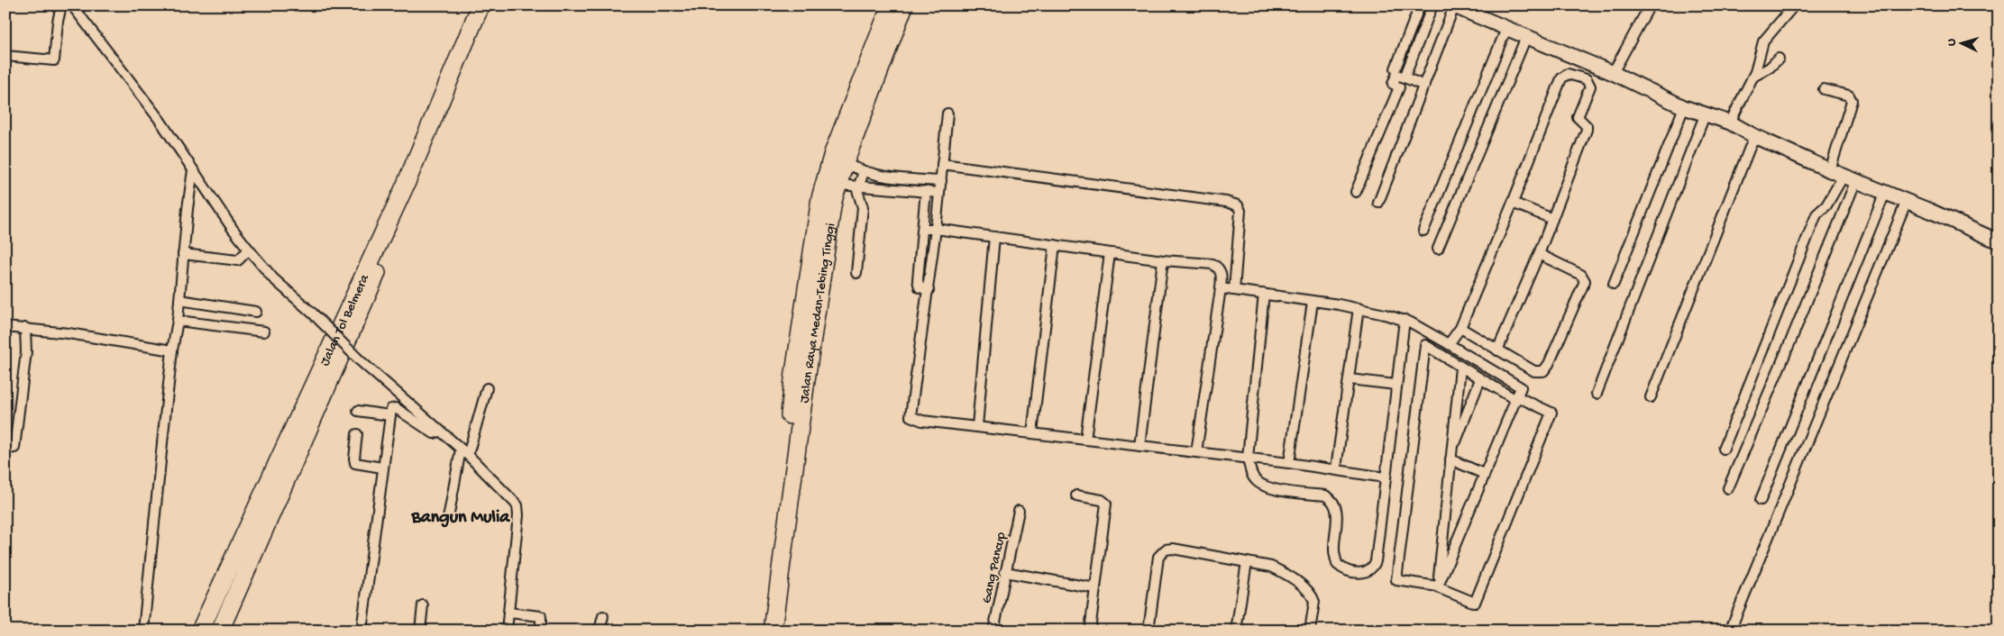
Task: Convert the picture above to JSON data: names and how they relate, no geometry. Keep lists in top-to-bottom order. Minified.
{"streets":{"highway":["Jalan Raya Medan-Tebing Tinggi","Jalan Tol Belmera"],"street":["Gang Pancup"]},"districts":["Bangun Mulia"],"north":"left"}
